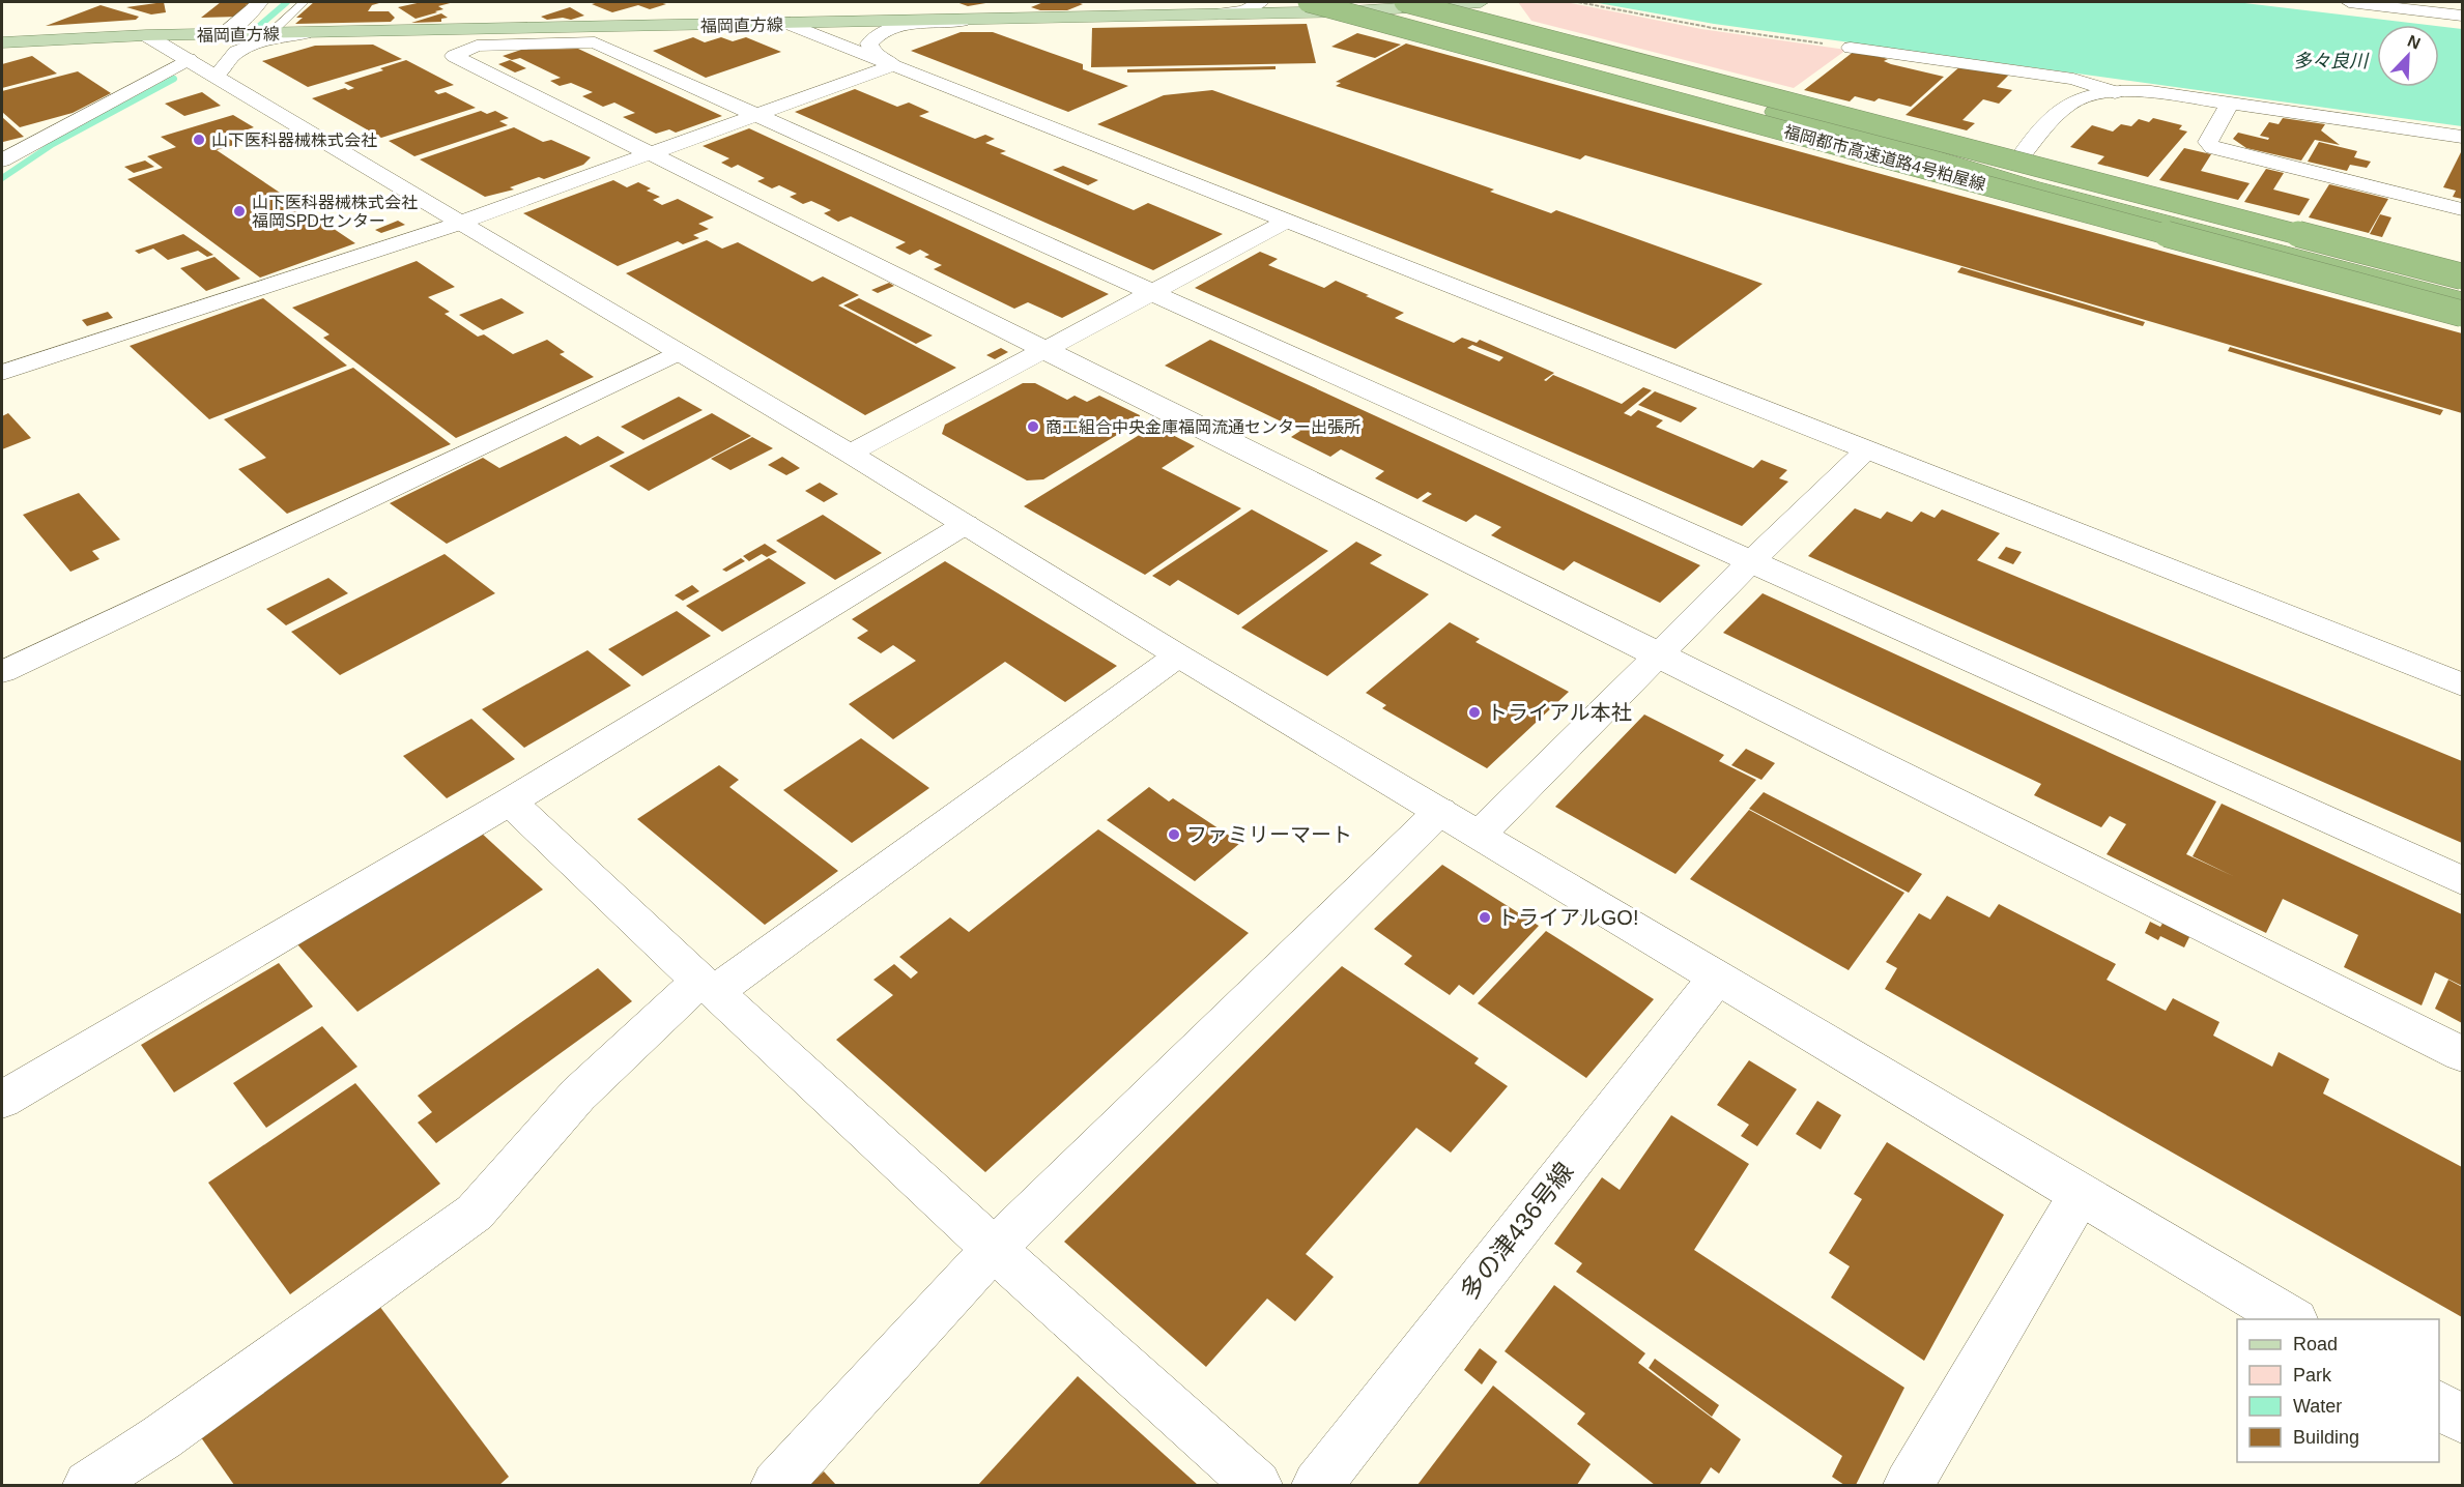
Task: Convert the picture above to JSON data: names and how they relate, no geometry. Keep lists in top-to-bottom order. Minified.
{"streets":{"highway":["福岡都市高速道路4号粕屋線"],"main road":["福岡直方線"],"street":["多の津436号線"]},"water":["多々良川"],"places":["山下医科器械株式会社","山下医科器械株式会社 福岡SPDセンター","商工組合中央金庫福岡流通センター出張所","トライアル本社","ファミリーマート","トライアルGO!"],"legend":["Road","Park","Water","Building"],"north":"top right"}
